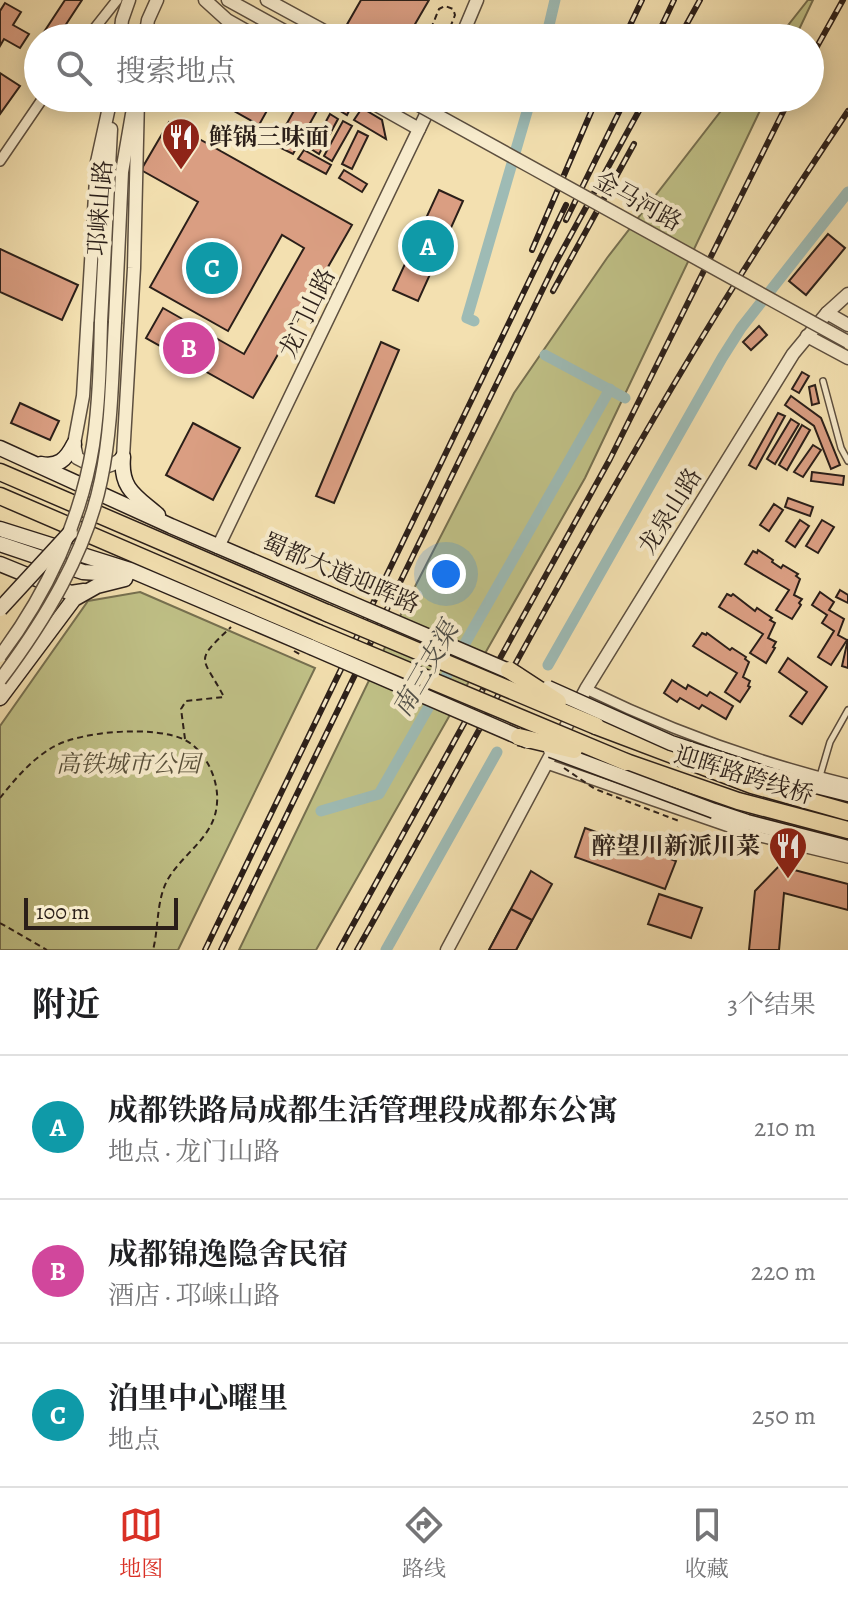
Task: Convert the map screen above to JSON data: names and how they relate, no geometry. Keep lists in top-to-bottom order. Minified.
{"streets":{"highway":["蜀都大道迎晖路","迎晖路跨线桥"],"street":["金马河路","邛崃山路","龙门山路","龙泉山路"]},"crossings":[["龙门山路","蜀都大道迎晖路"],["蜀都大道迎晖路","迎晖路跨线桥"]],"water":["南三支渠"],"parks":["高铁城市公园"],"places":{"restaurant":["鲜锅三味面","醉望川新派川菜"]},"scale_bar":"100 m","page":{"search":"搜索地点","pins":["A","C","B"],"scale":"100 m","heading":["附近","3个结果"],"list":[{"mark":"A","name":"成都铁路局成都生活管理段成都东公寓","note":"地点 · 龙门山路","value":"210 m"},{"mark":"B","name":"成都锦逸隐舍民宿","note":"酒店 · 邛崃山路","value":"220 m"},{"mark":"C","name":"泊里中心曜里","note":"地点","value":"250 m"}],"nav":["地图","路线","收藏"]}}
